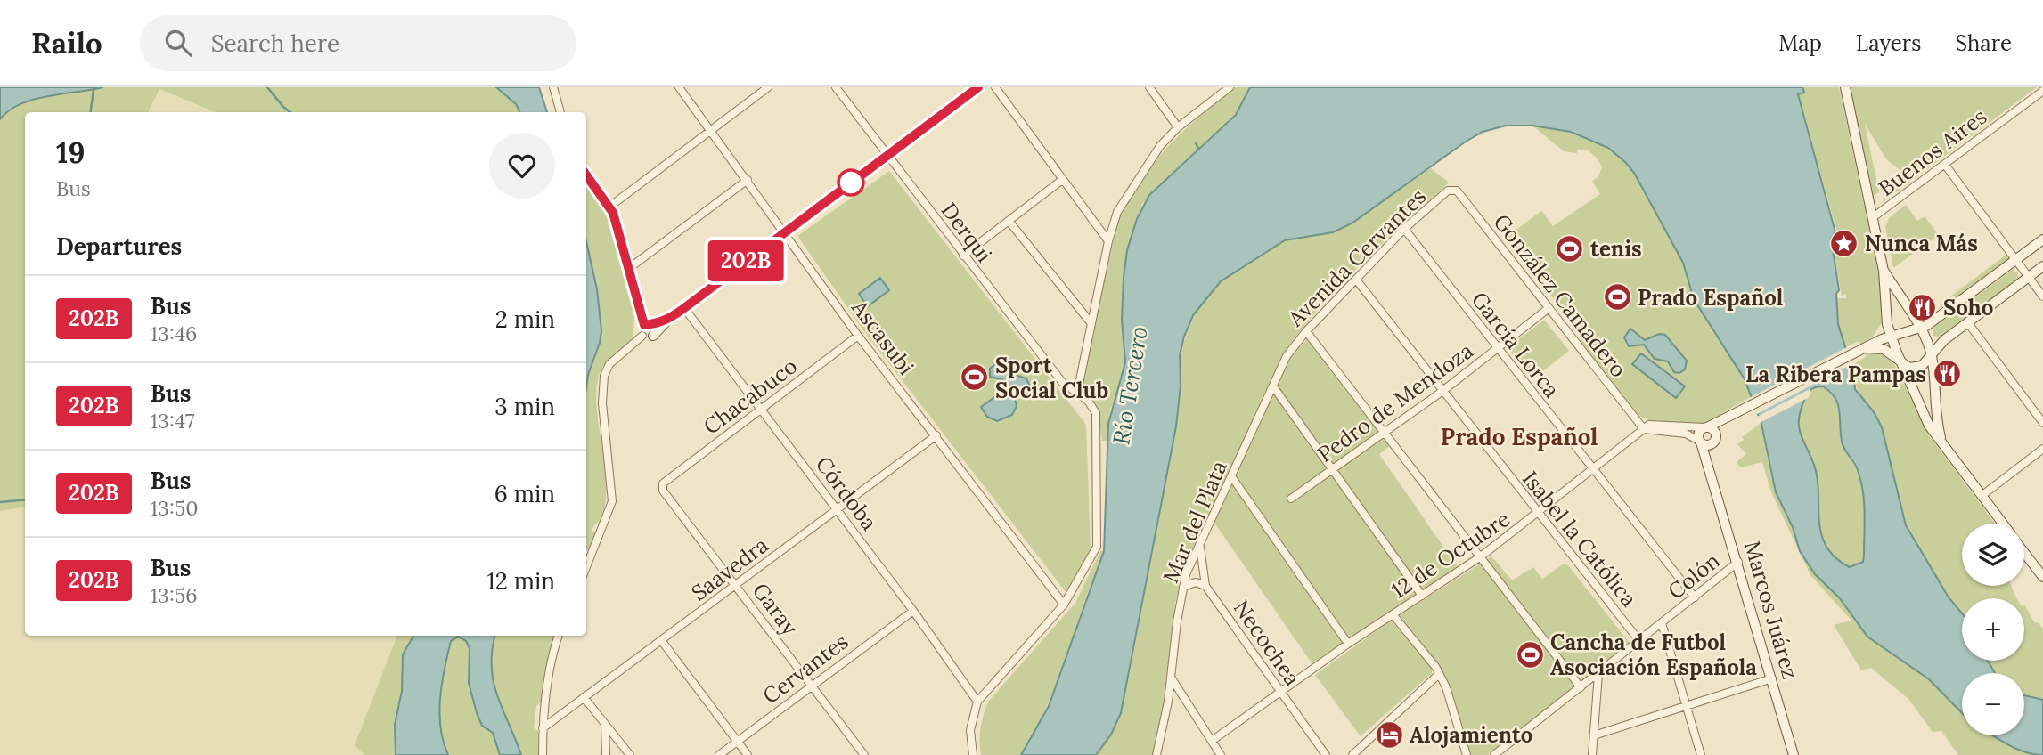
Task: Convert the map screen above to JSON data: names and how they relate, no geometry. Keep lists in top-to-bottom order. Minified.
{"streets":{"main road":["Marcos Juárez"],"street":["Buenos Aires","Derqui","Avenida Cervantes","González Camadero","Ascasubi","García Lorca","Chacabuco","Pedro de Mendoza","Córdoba","Mar del Plata","Isabel la Católica","12 de Octubre","Saavedra","Colón","Garay","Necochea","Cervantes"]},"crossings":[["Derqui","Ascasubi"],["Derqui","Córdoba"],["Avenida Cervantes","González Camadero"],["Avenida Cervantes","García Lorca"],["Avenida Cervantes","Mar del Plata"],["Avenida Cervantes","Isabel la Católica"],["González Camadero","Pedro de Mendoza"],["González Camadero","12 de Octubre"],["Ascasubi","Chacabuco"],["Ascasubi","Saavedra"],["García Lorca","Pedro de Mendoza"],["García Lorca","12 de Octubre"],["García Lorca","Colón"],["Chacabuco","Córdoba"],["Chacabuco","Garay"],["Pedro de Mendoza","Isabel la Católica"],["Córdoba","Saavedra"],["Córdoba","Cervantes"],["Mar del Plata","Necochea"],["Isabel la Católica","12 de Octubre"],["Isabel la Católica","Colón"],["12 de Octubre","Necochea"],["Saavedra","Garay"],["Colón","Marcos Juárez"],["Garay","Cervantes"]],"districts":["Prado Español"],"water":["Río Tercero"],"places":{"place":["Nunca Más"],"sports":["tenis","Prado Español","Sport Social Club","Cancha de Futbol Asociación Española"],"restaurant":["Soho","La Ribera Pampas"],"hotel":["Alojamiento"]},"lines":["bus line 202B"],"page":{"header":"Railo","search":"Search here","nav":["Map","Layers","Share"],"on_map":"202B","heading":[["19","Bus"],"Departures"],"list":[{"mark":"202B","name":"Bus","note":"13:46","value":"2 min"},{"mark":"202B","name":"Bus","note":"13:47","value":"3 min"},{"mark":"202B","name":"Bus","note":"13:50","value":"6 min"},{"mark":"202B","name":"Bus","note":"13:56","value":"12 min"}],"map_buttons":["+","−"]}}
